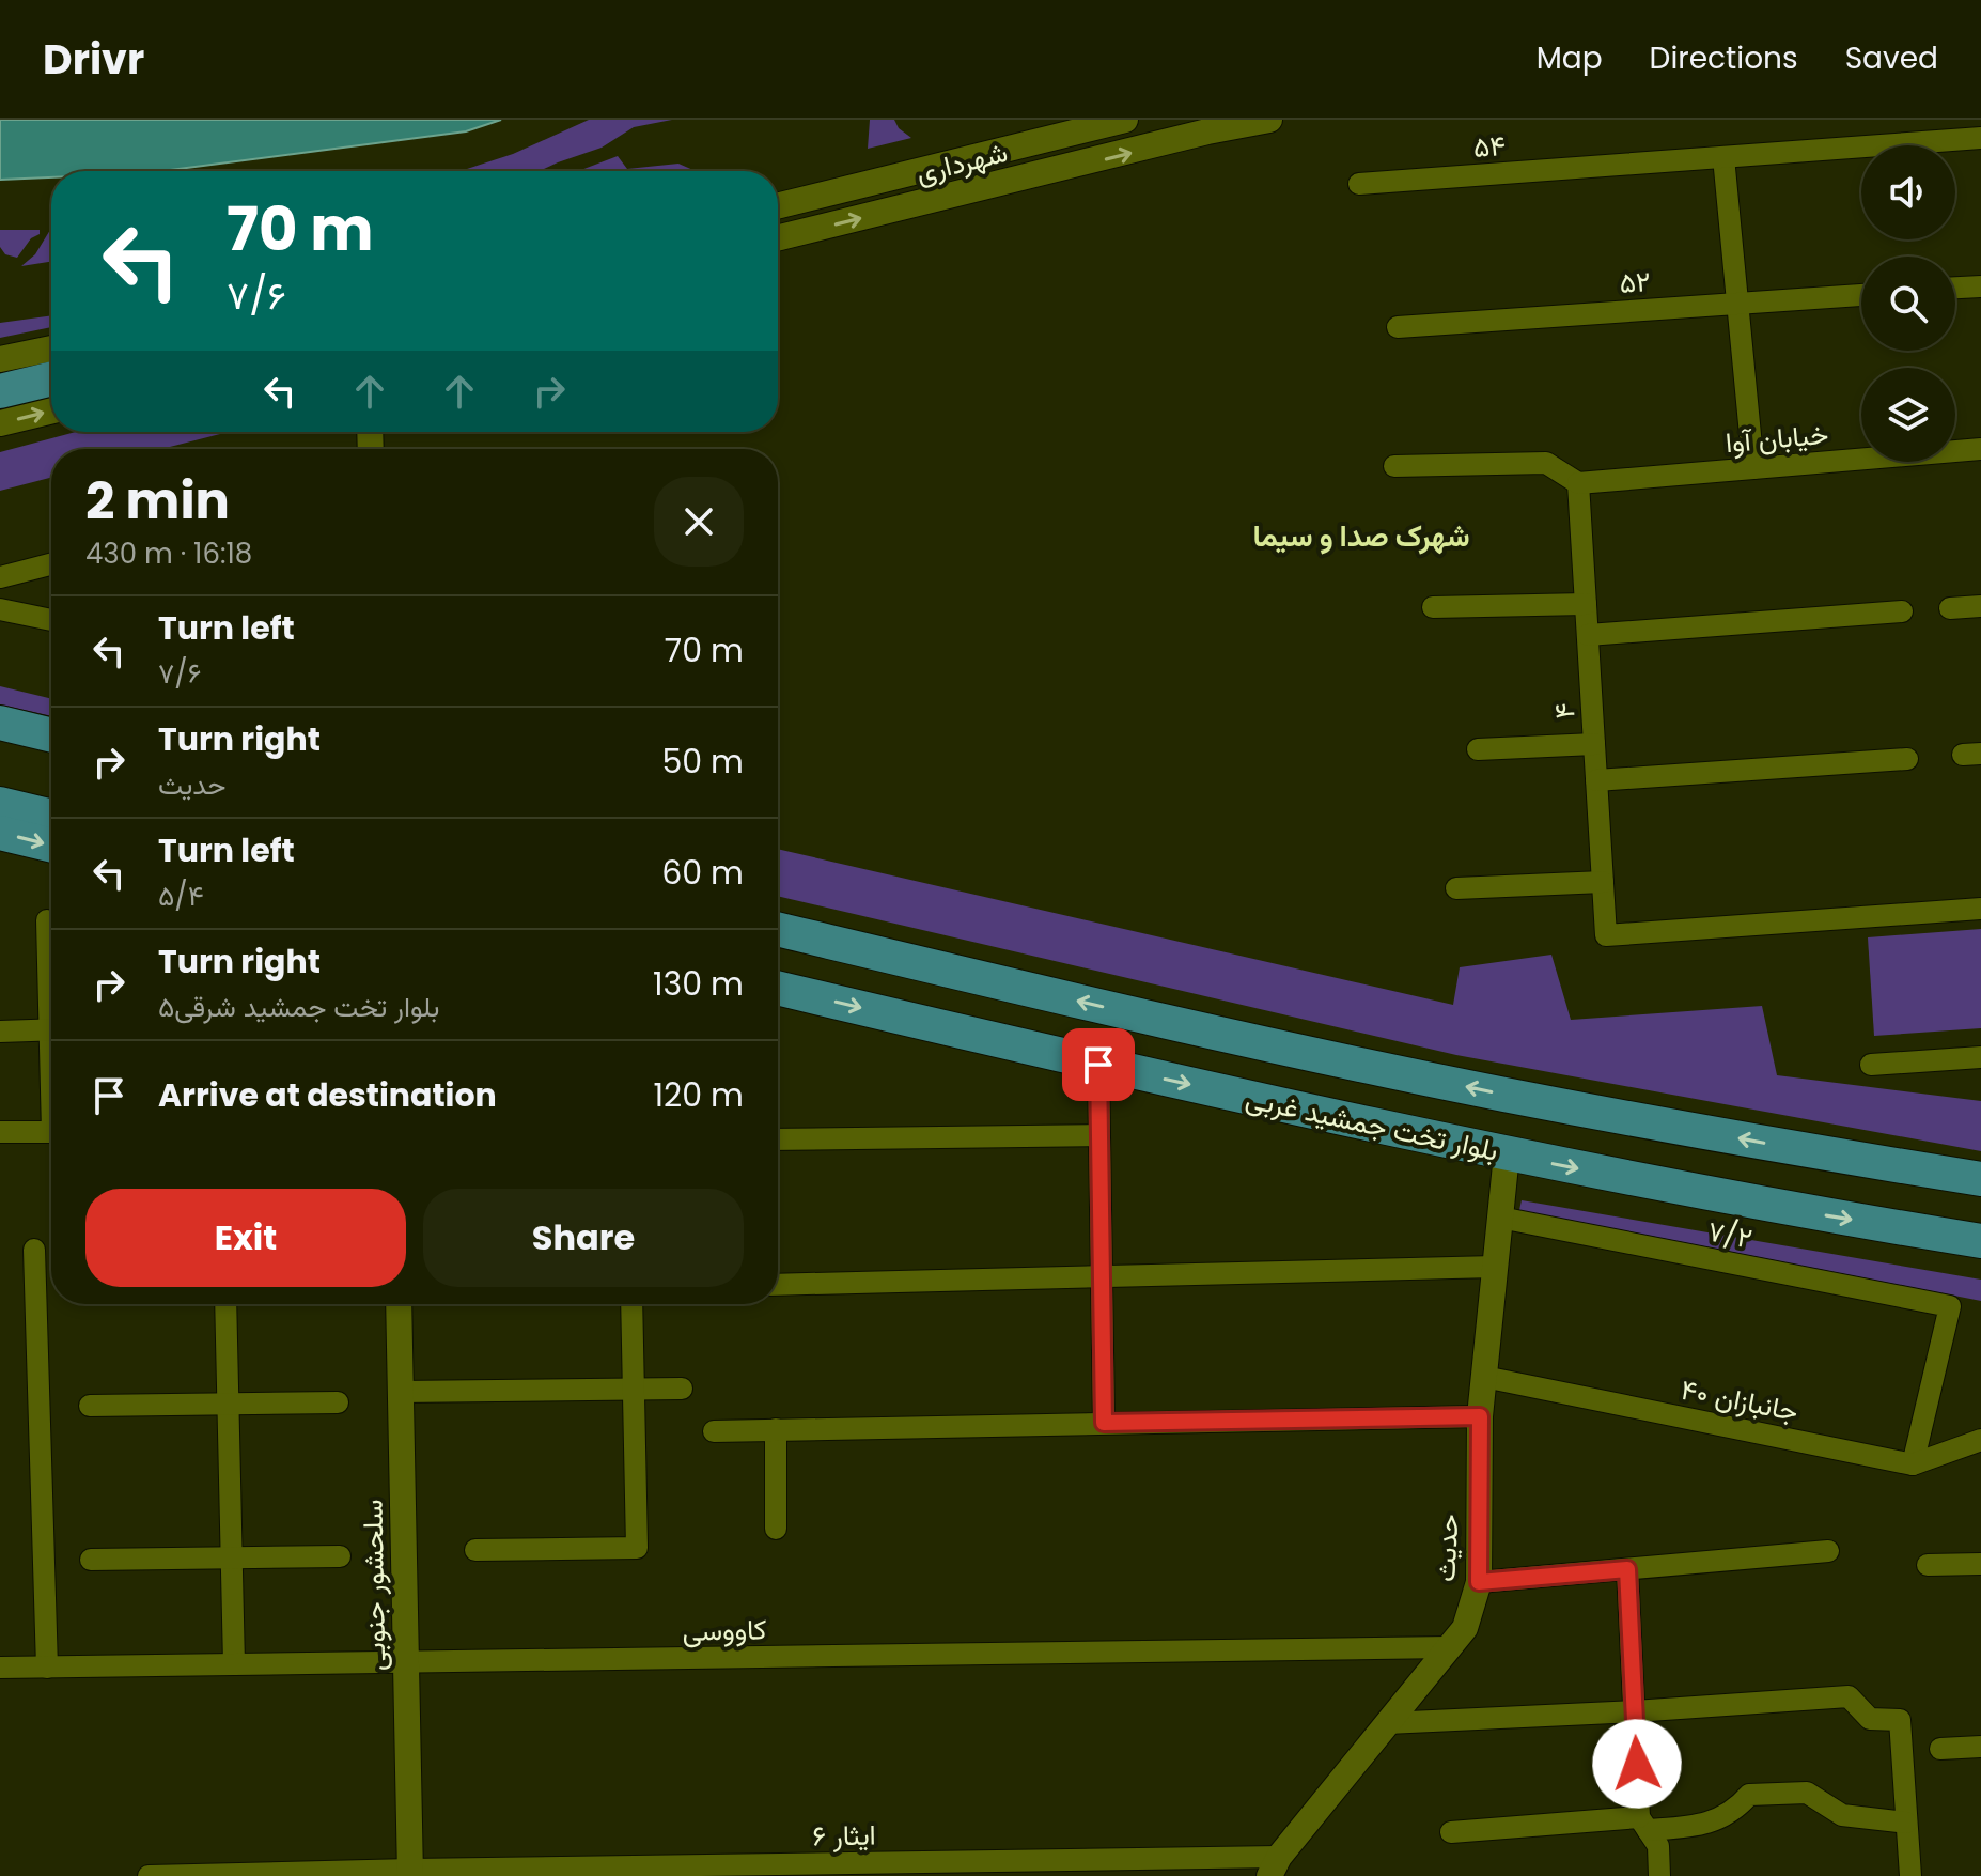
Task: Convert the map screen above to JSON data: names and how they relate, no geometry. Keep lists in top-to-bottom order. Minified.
{"streets":{"main road":["بلوار تخت جمشید غربی"],"street":["۵۴","شهرداری","۵۲","خیابان آوا","۴","۷/۲","۴۰ جانبازان","حدیث","سلحشور جنوبی","کاووسی","ایثار ۶"]},"crossings":[["خیابان آوا","۴"],["بلوار تخت جمشید غربی","حدیث"],["۷/۲","۴۰ جانبازان"],["۷/۲","حدیث"],["۴۰ جانبازان","حدیث"],["حدیث","کاووسی"],["حدیث","ایثار ۶"],["سلحشور جنوبی","کاووسی"],["سلحشور جنوبی","ایثار ۶"]],"districts":["شهرک صدا و سیما"],"page":{"header":"Drivr","nav":["Map","Directions","Saved"],"turn":["70 m","۷/۶"],"heading":["2 min","430 m · 16:18"],"list":[{"name":"Turn left","note":"۷/۶","value":"70 m"},{"name":"Turn right","note":"حدیث","value":"50 m"},{"name":"Turn left","note":"۵/۴","value":"60 m"},{"name":"Turn right","note":"بلوار تخت جمشید شرقی۵","value":"130 m"},{"name":"Arrive at destination","value":"120 m"}],"buttons":["Exit","Share"]}}
